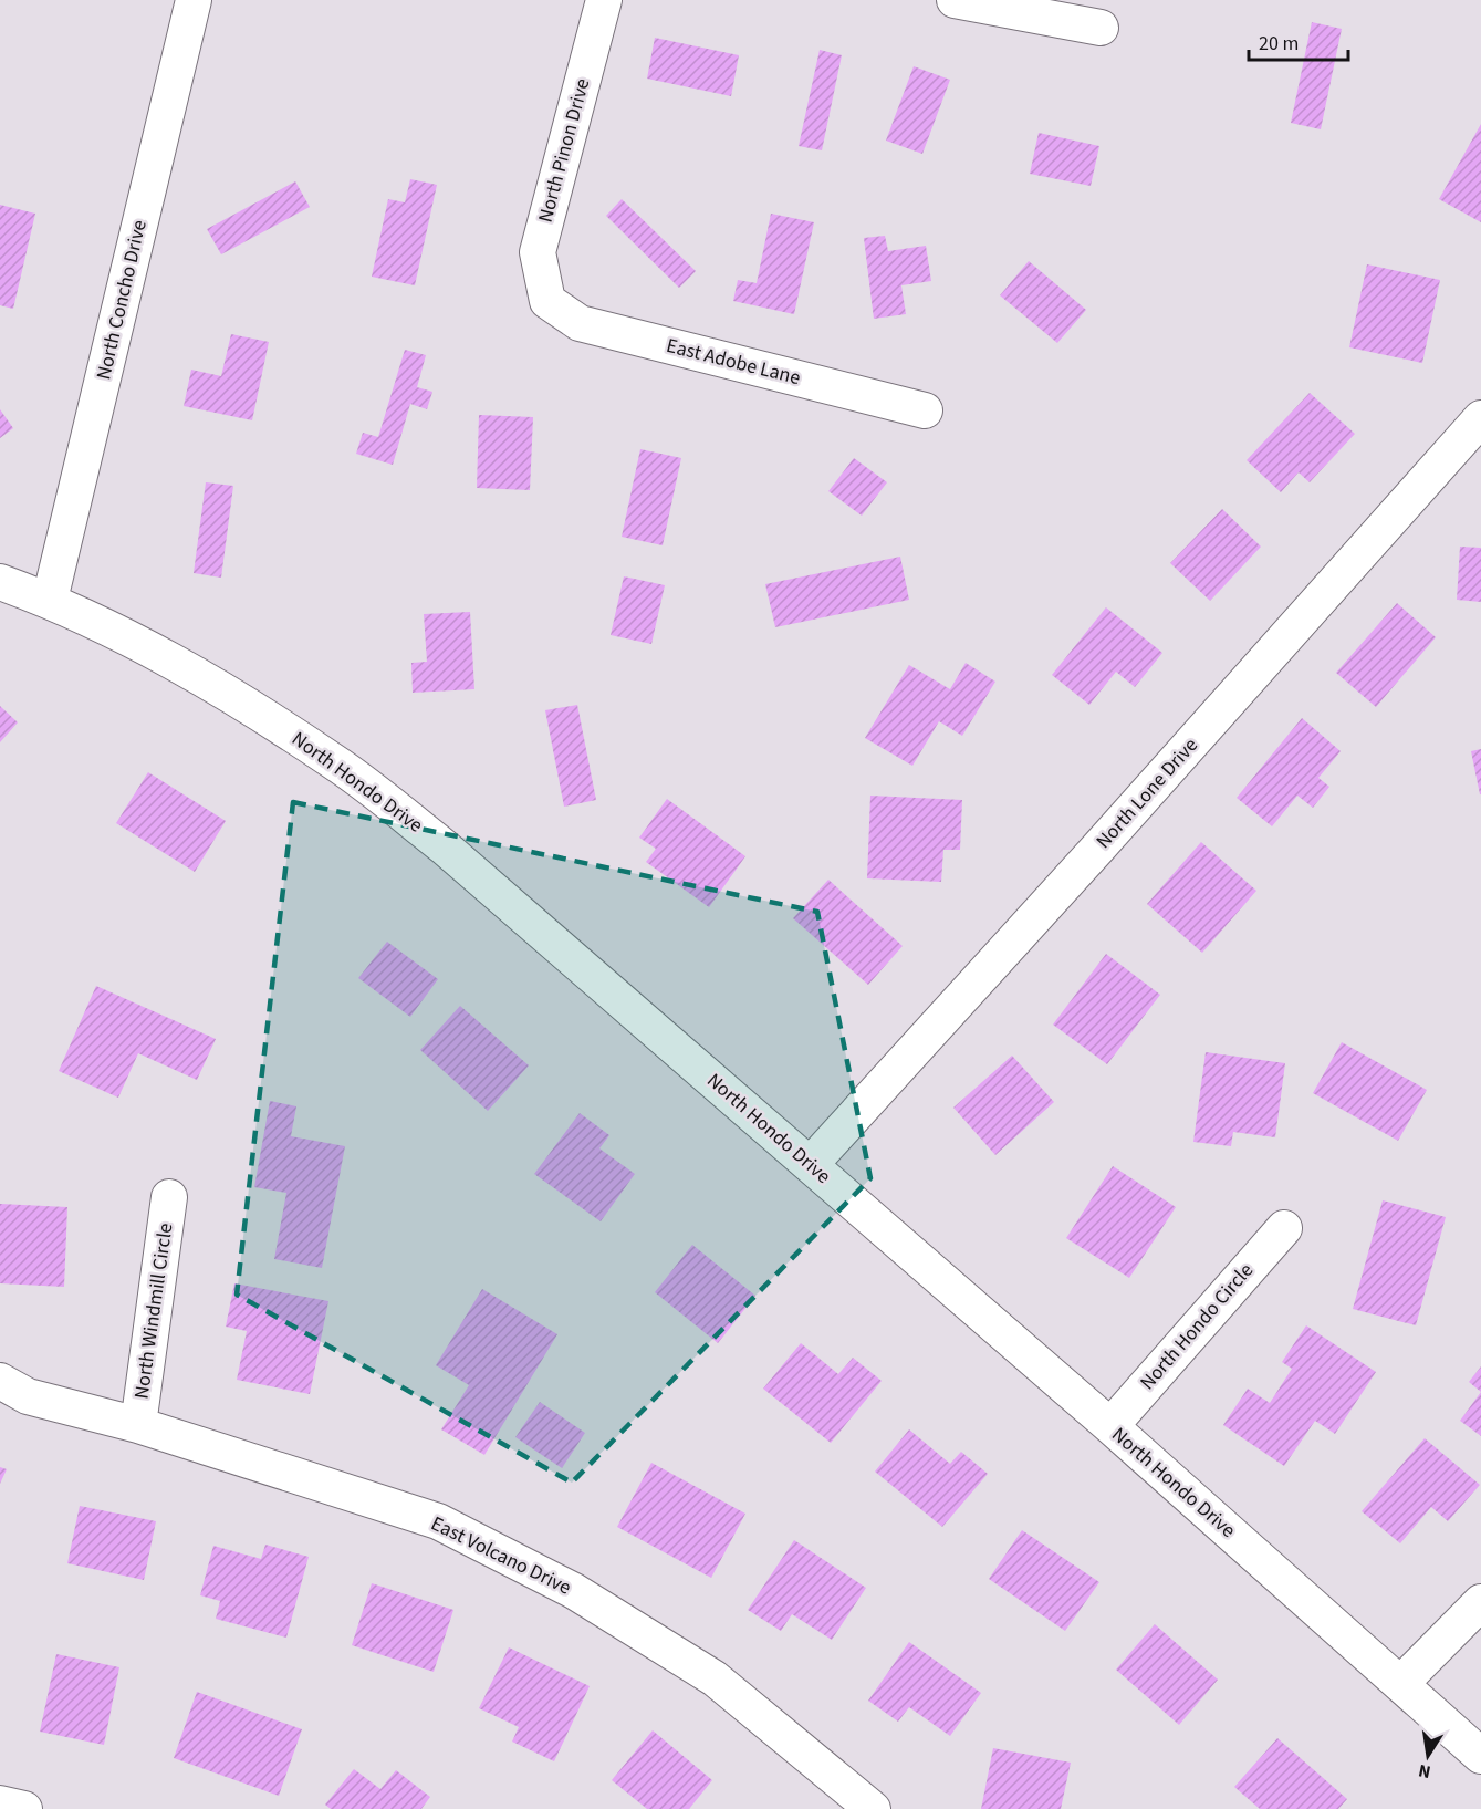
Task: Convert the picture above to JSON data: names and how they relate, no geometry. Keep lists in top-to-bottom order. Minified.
{"streets":{"street":["North Pinon Drive","North Concho Drive","East Adobe Lane","North Hondo Drive","North Lone Drive","North Windmill Circle","North Hondo Circle","East Volcano Drive"]},"crossings":[["North Pinon Drive","East Adobe Lane"],["North Concho Drive","North Hondo Drive"],["North Hondo Drive","North Lone Drive"],["North Hondo Drive","North Hondo Circle"],["North Windmill Circle","East Volcano Drive"]],"scale_bar":"20 m","north":"bottom"}
